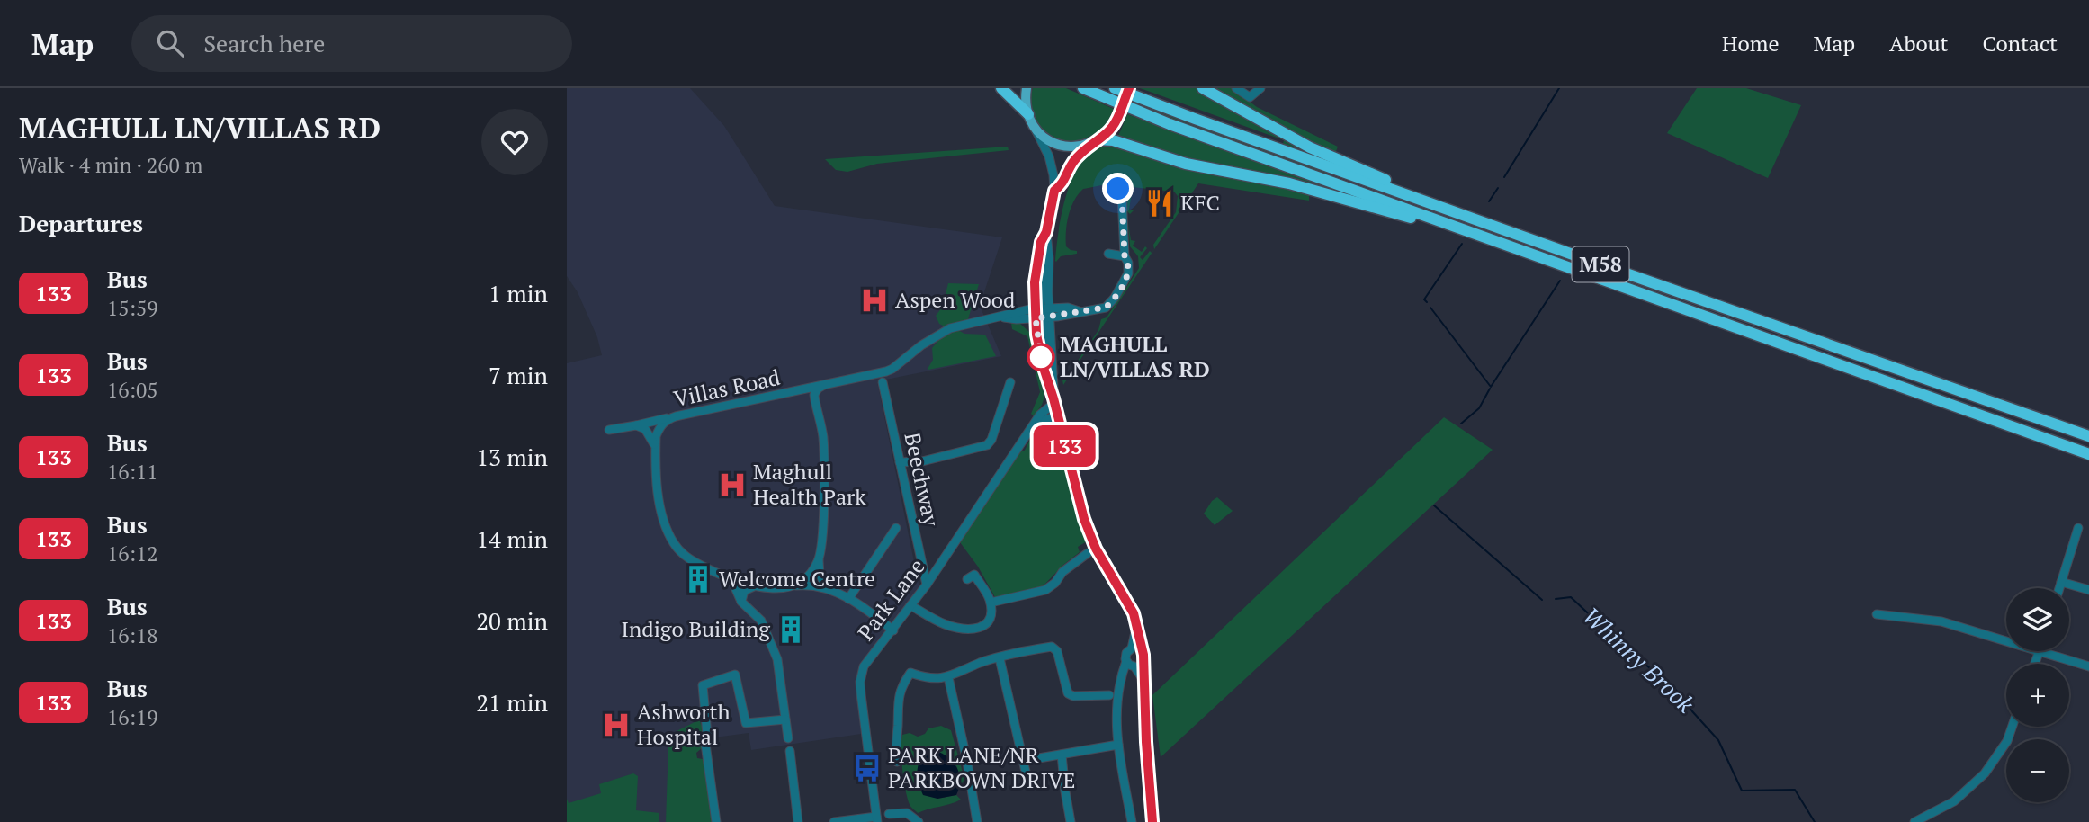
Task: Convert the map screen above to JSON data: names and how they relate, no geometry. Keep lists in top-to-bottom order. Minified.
{"streets":{"highway":["M58"],"street":["Villas Road","Beechway","Park Lane"]},"crossings":[["Beechway","Park Lane"]],"water":["Whinny Brook"],"places":{"restaurant":["KFC"],"hospital":["Aspen Wood","Maghull Health Park","Ashworth Hospital"],"other":["MAGHULL LN/VILLAS RD"],"building":["Welcome Centre","Indigo Building"],"bus stop":["PARK LANE/NR PARKBOWN DRIVE"]},"lines":["bus line 133"],"page":{"header":"Map","search":"Search here","nav":["Home","Map","About","Contact"],"heading":[["MAGHULL LN/VILLAS RD","Walk · 4 min · 260 m"],"Departures"],"on_map":"133","list":[{"mark":"133","name":"Bus","note":"15:59","value":"1 min"},{"mark":"133","name":"Bus","note":"16:05","value":"7 min"},{"mark":"133","name":"Bus","note":"16:11","value":"13 min"},{"mark":"133","name":"Bus","note":"16:12","value":"14 min"},{"mark":"133","name":"Bus","note":"16:18","value":"20 min"},{"mark":"133","name":"Bus","note":"16:19","value":"21 min"}],"map_buttons":["+","−"]}}
